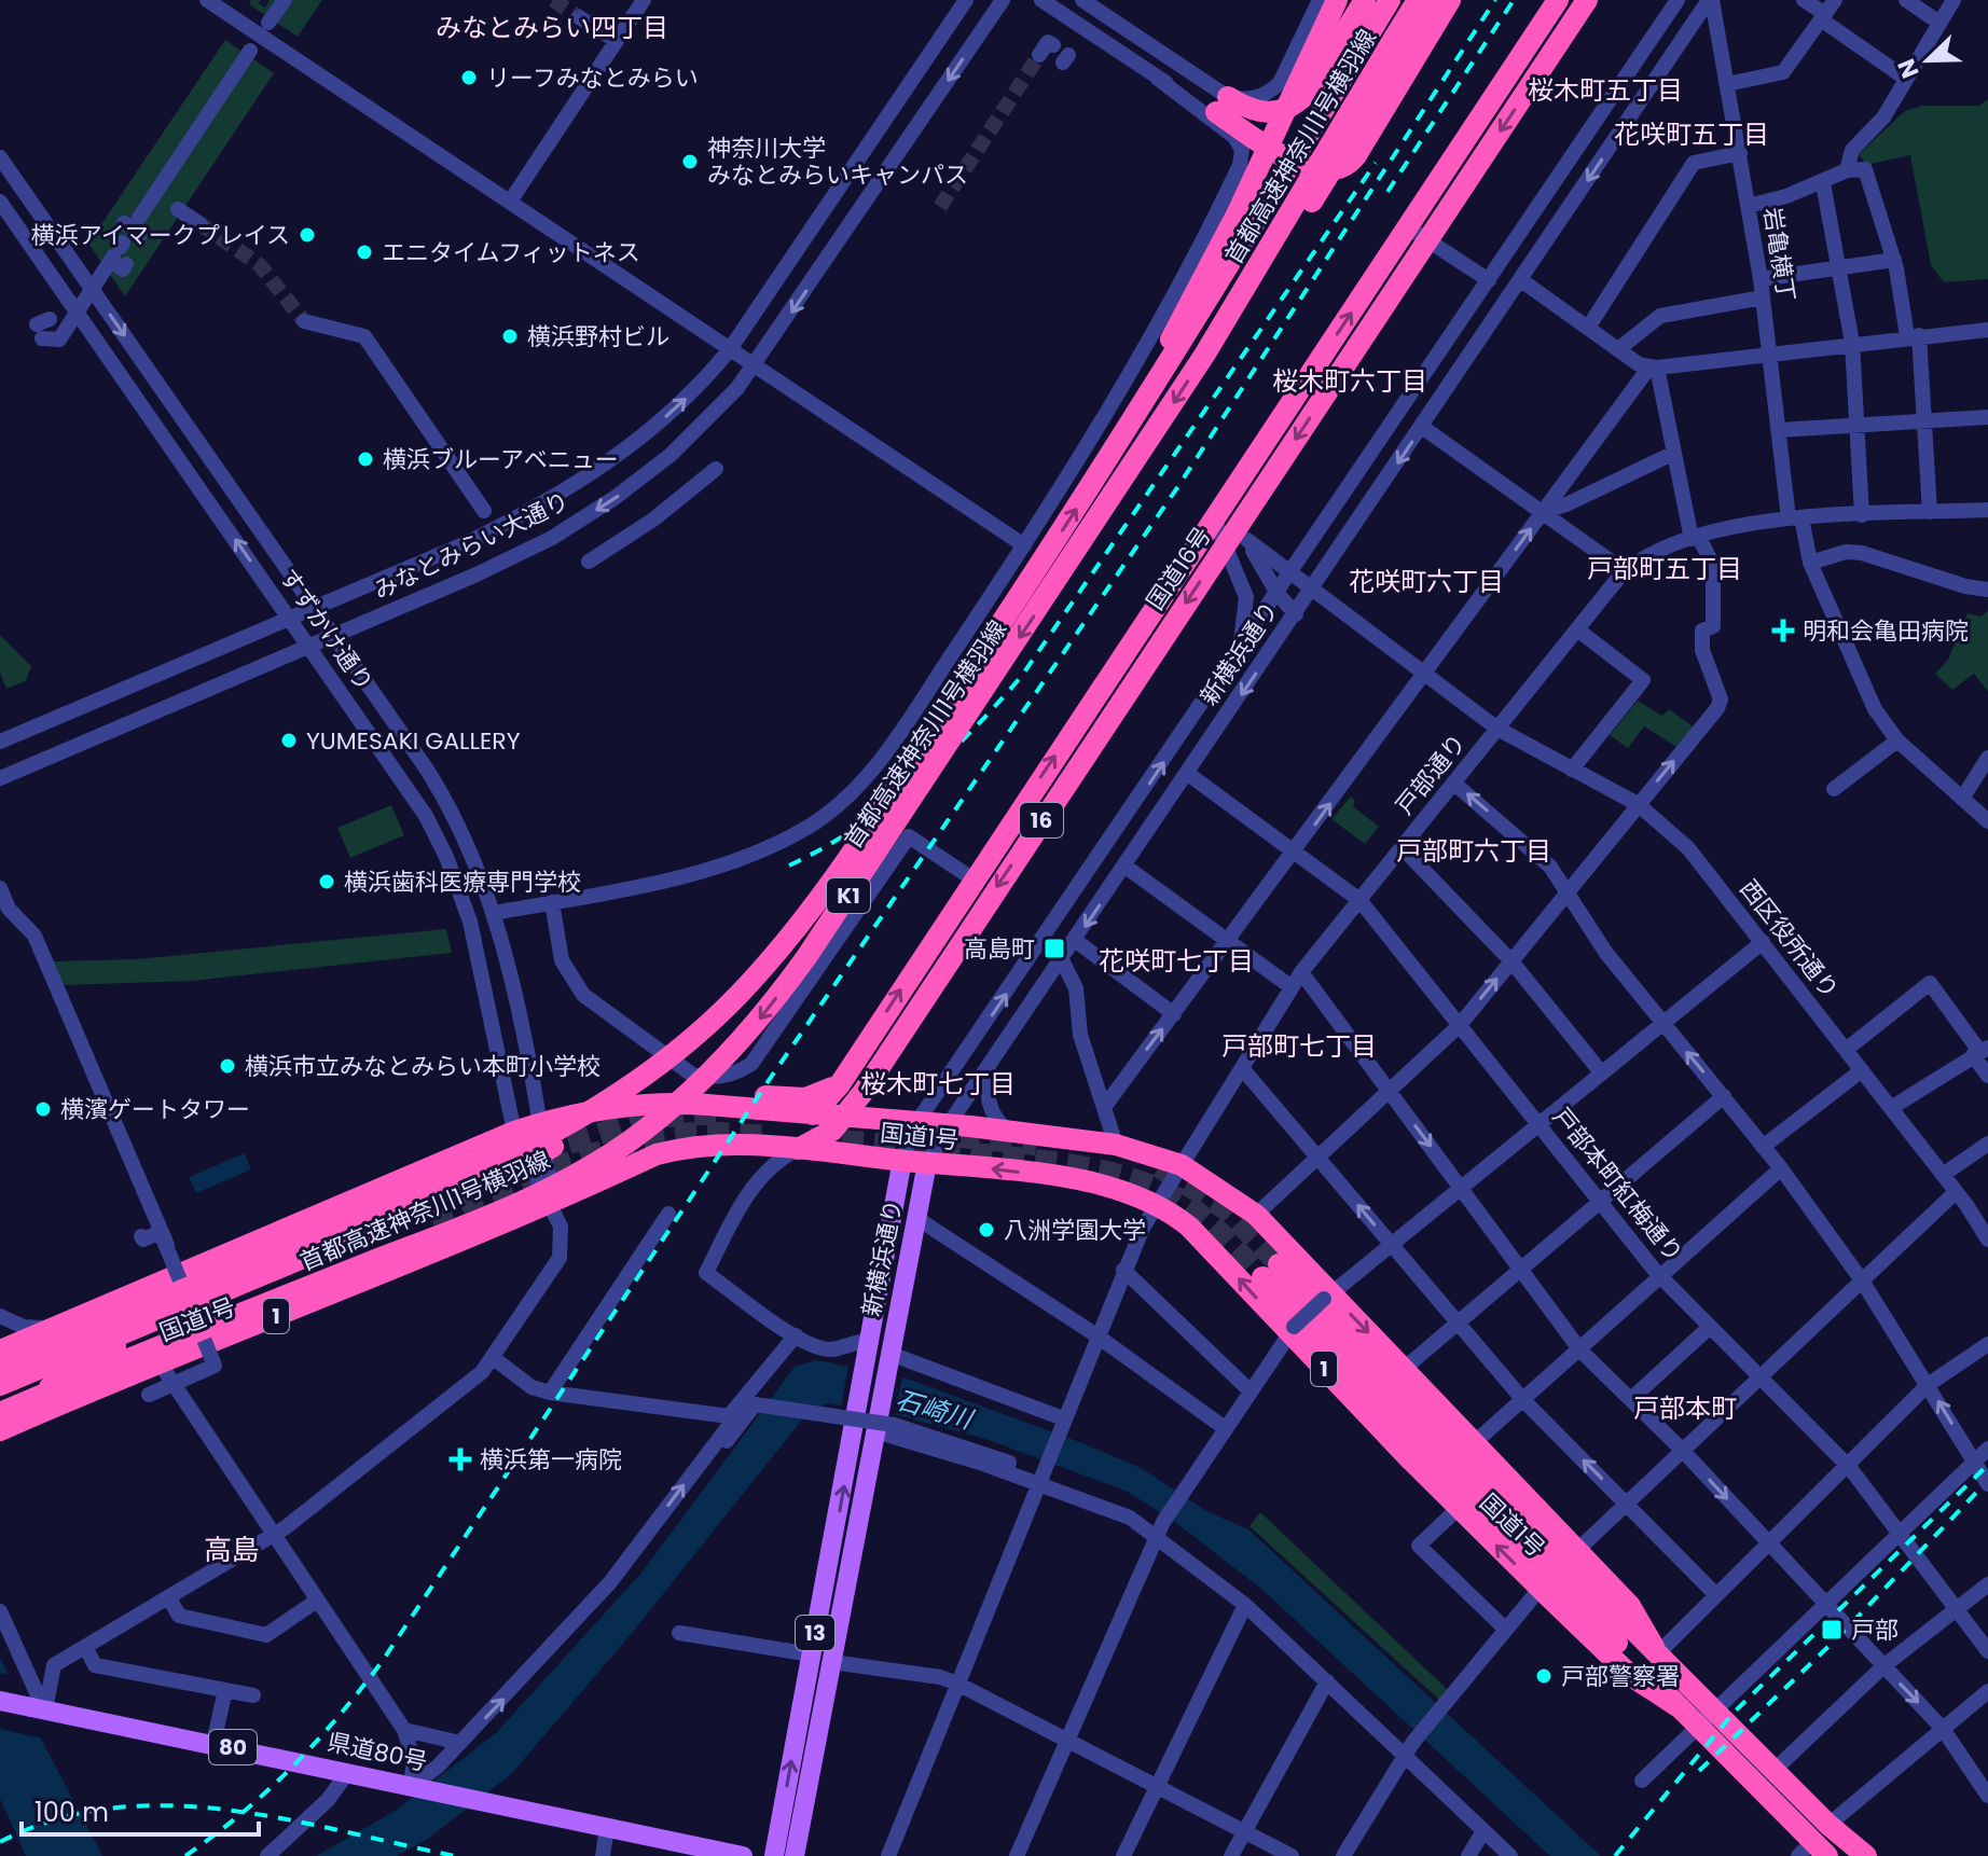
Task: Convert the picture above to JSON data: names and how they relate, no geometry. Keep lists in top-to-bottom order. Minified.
{"streets":{"highway":["首都高速神奈川1号横羽線","国道16号","16","K1","国道1号","1"],"main road":["新横浜通り","13","80","県道80号"],"street":["岩亀横丁","みなとみらい大通り","すずかけ通り","戸部通り","西区役所通り","戸部本町紅梅通り"]},"crossings":[["岩亀横丁","新横浜通り"],["岩亀横丁","戸部通り"],["みなとみらい大通り","すずかけ通り"],["国道16号","西区役所通り"],["国道16号","国道1号"],["すずかけ通り","国道1号"],["新横浜通り","西区役所通り"],["新横浜通り","国道1号"],["新横浜通り","戸部本町紅梅通り"],["新横浜通り","13"],["戸部通り","西区役所通り"],["戸部通り","国道1号"],["戸部通り","戸部本町紅梅通り"]],"districts":["みなとみらい四丁目","桜木町五丁目","花咲町五丁目","桜木町六丁目","戸部町五丁目","花咲町六丁目","戸部町六丁目","花咲町七丁目","戸部町七丁目","桜木町七丁目","戸部本町","高島"],"water":["石崎川"],"places":{"other":["リーフみなとみらい","神奈川大学 みなとみらいキャンパス","横浜アイマークプレイス","エニタイムフィットネス","横浜野村ビル","横浜ブルーアベニュー","YUMESAKI GALLERY","横浜歯科医療専門学校","横浜市立みなとみらい本町小学校","横濱ゲートタワー","八洲学園大学","戸部警察署"],"health":["明和会亀田病院","横浜第一病院"],"transit":["高島町","戸部"]},"scale_bar":"100 m","north":"bottom left"}
